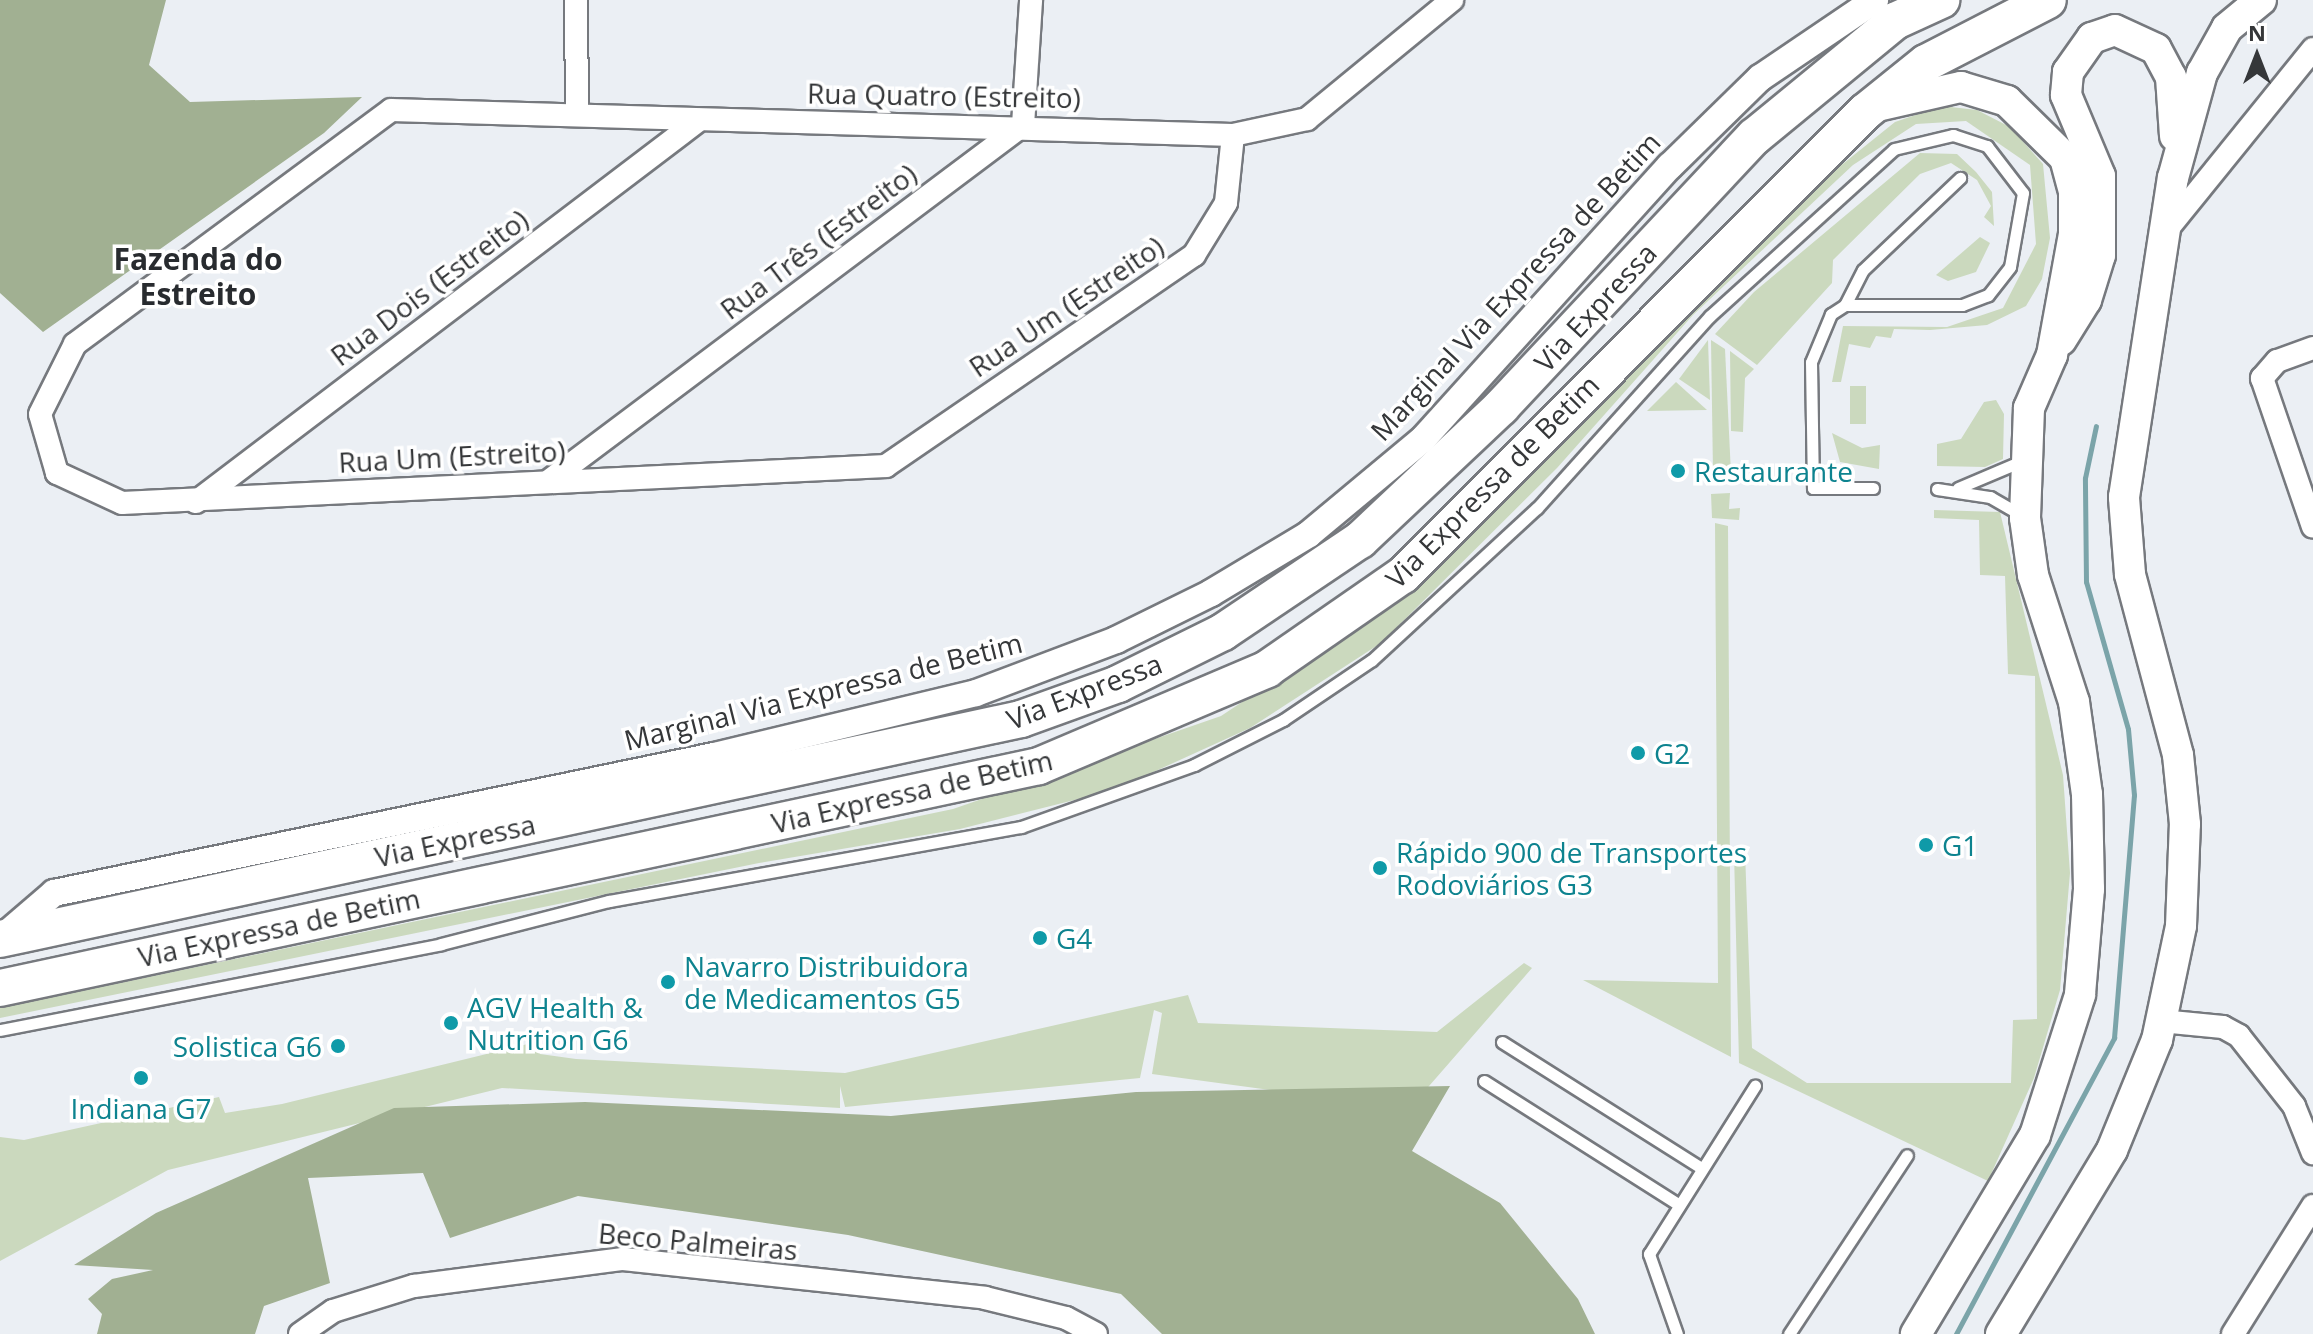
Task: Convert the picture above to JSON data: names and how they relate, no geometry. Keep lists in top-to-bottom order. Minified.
{"streets":{"highway":["Via Expressa","Via Expressa de Betim"],"street":["Rua Quatro (Estreito)","Rua Três (Estreito)","Marginal Via Expressa de Betim","Rua Dois (Estreito)","Rua Um (Estreito)","Beco Palmeiras"]},"crossings":[["Rua Quatro (Estreito)","Rua Três (Estreito)"],["Rua Quatro (Estreito)","Rua Dois (Estreito)"],["Rua Quatro (Estreito)","Rua Um (Estreito)"],["Rua Três (Estreito)","Rua Um (Estreito)"],["Marginal Via Expressa de Betim","Via Expressa"],["Rua Dois (Estreito)","Rua Um (Estreito)"]],"districts":["Fazenda do Estreito"],"places":["Restaurante","G2","G1","Rápido 900 de Transportes Rodoviários G3","G4","Navarro Distribuidora de Medicamentos G5","AGV Health & Nutrition G6","Solistica G6","Indiana G7"],"north":"top"}
